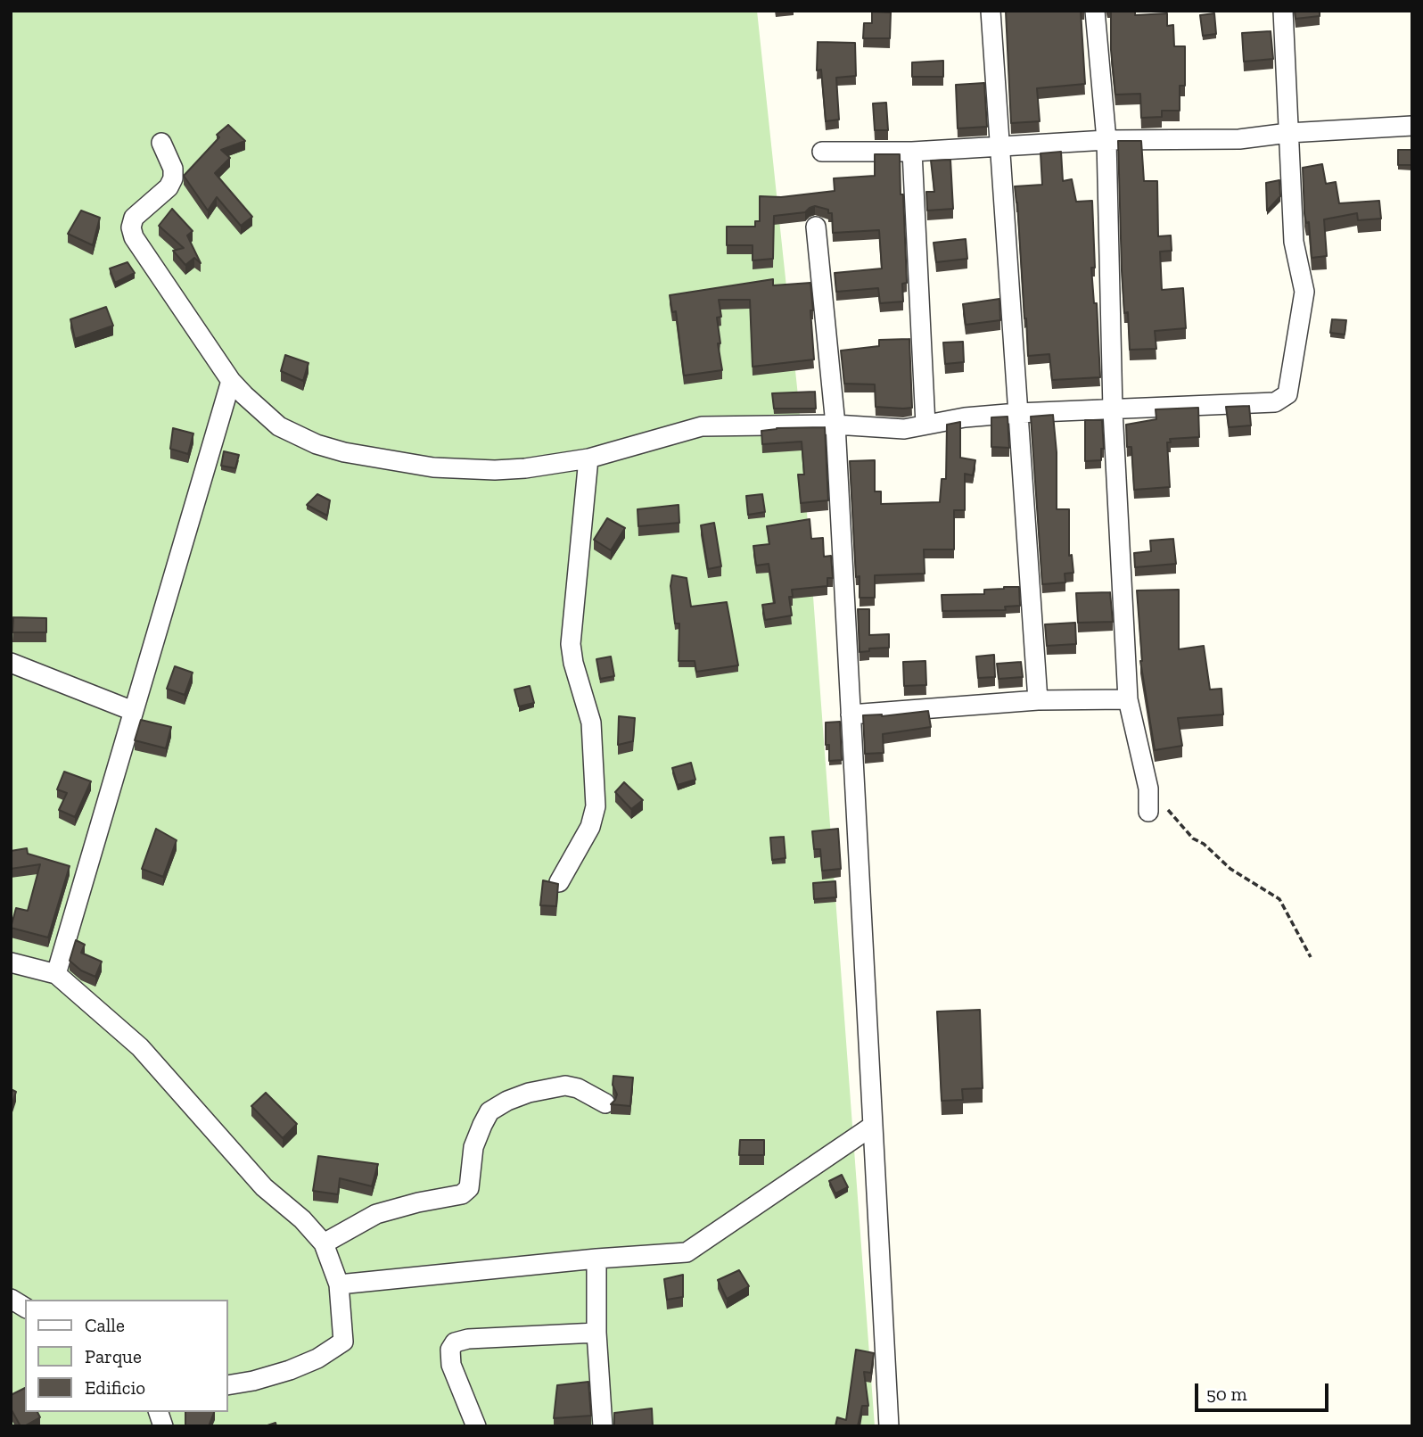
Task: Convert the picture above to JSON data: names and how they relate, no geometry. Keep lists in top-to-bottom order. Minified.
{"legend":["Calle","Parque","Edificio"],"scale_bar":"50 m"}
